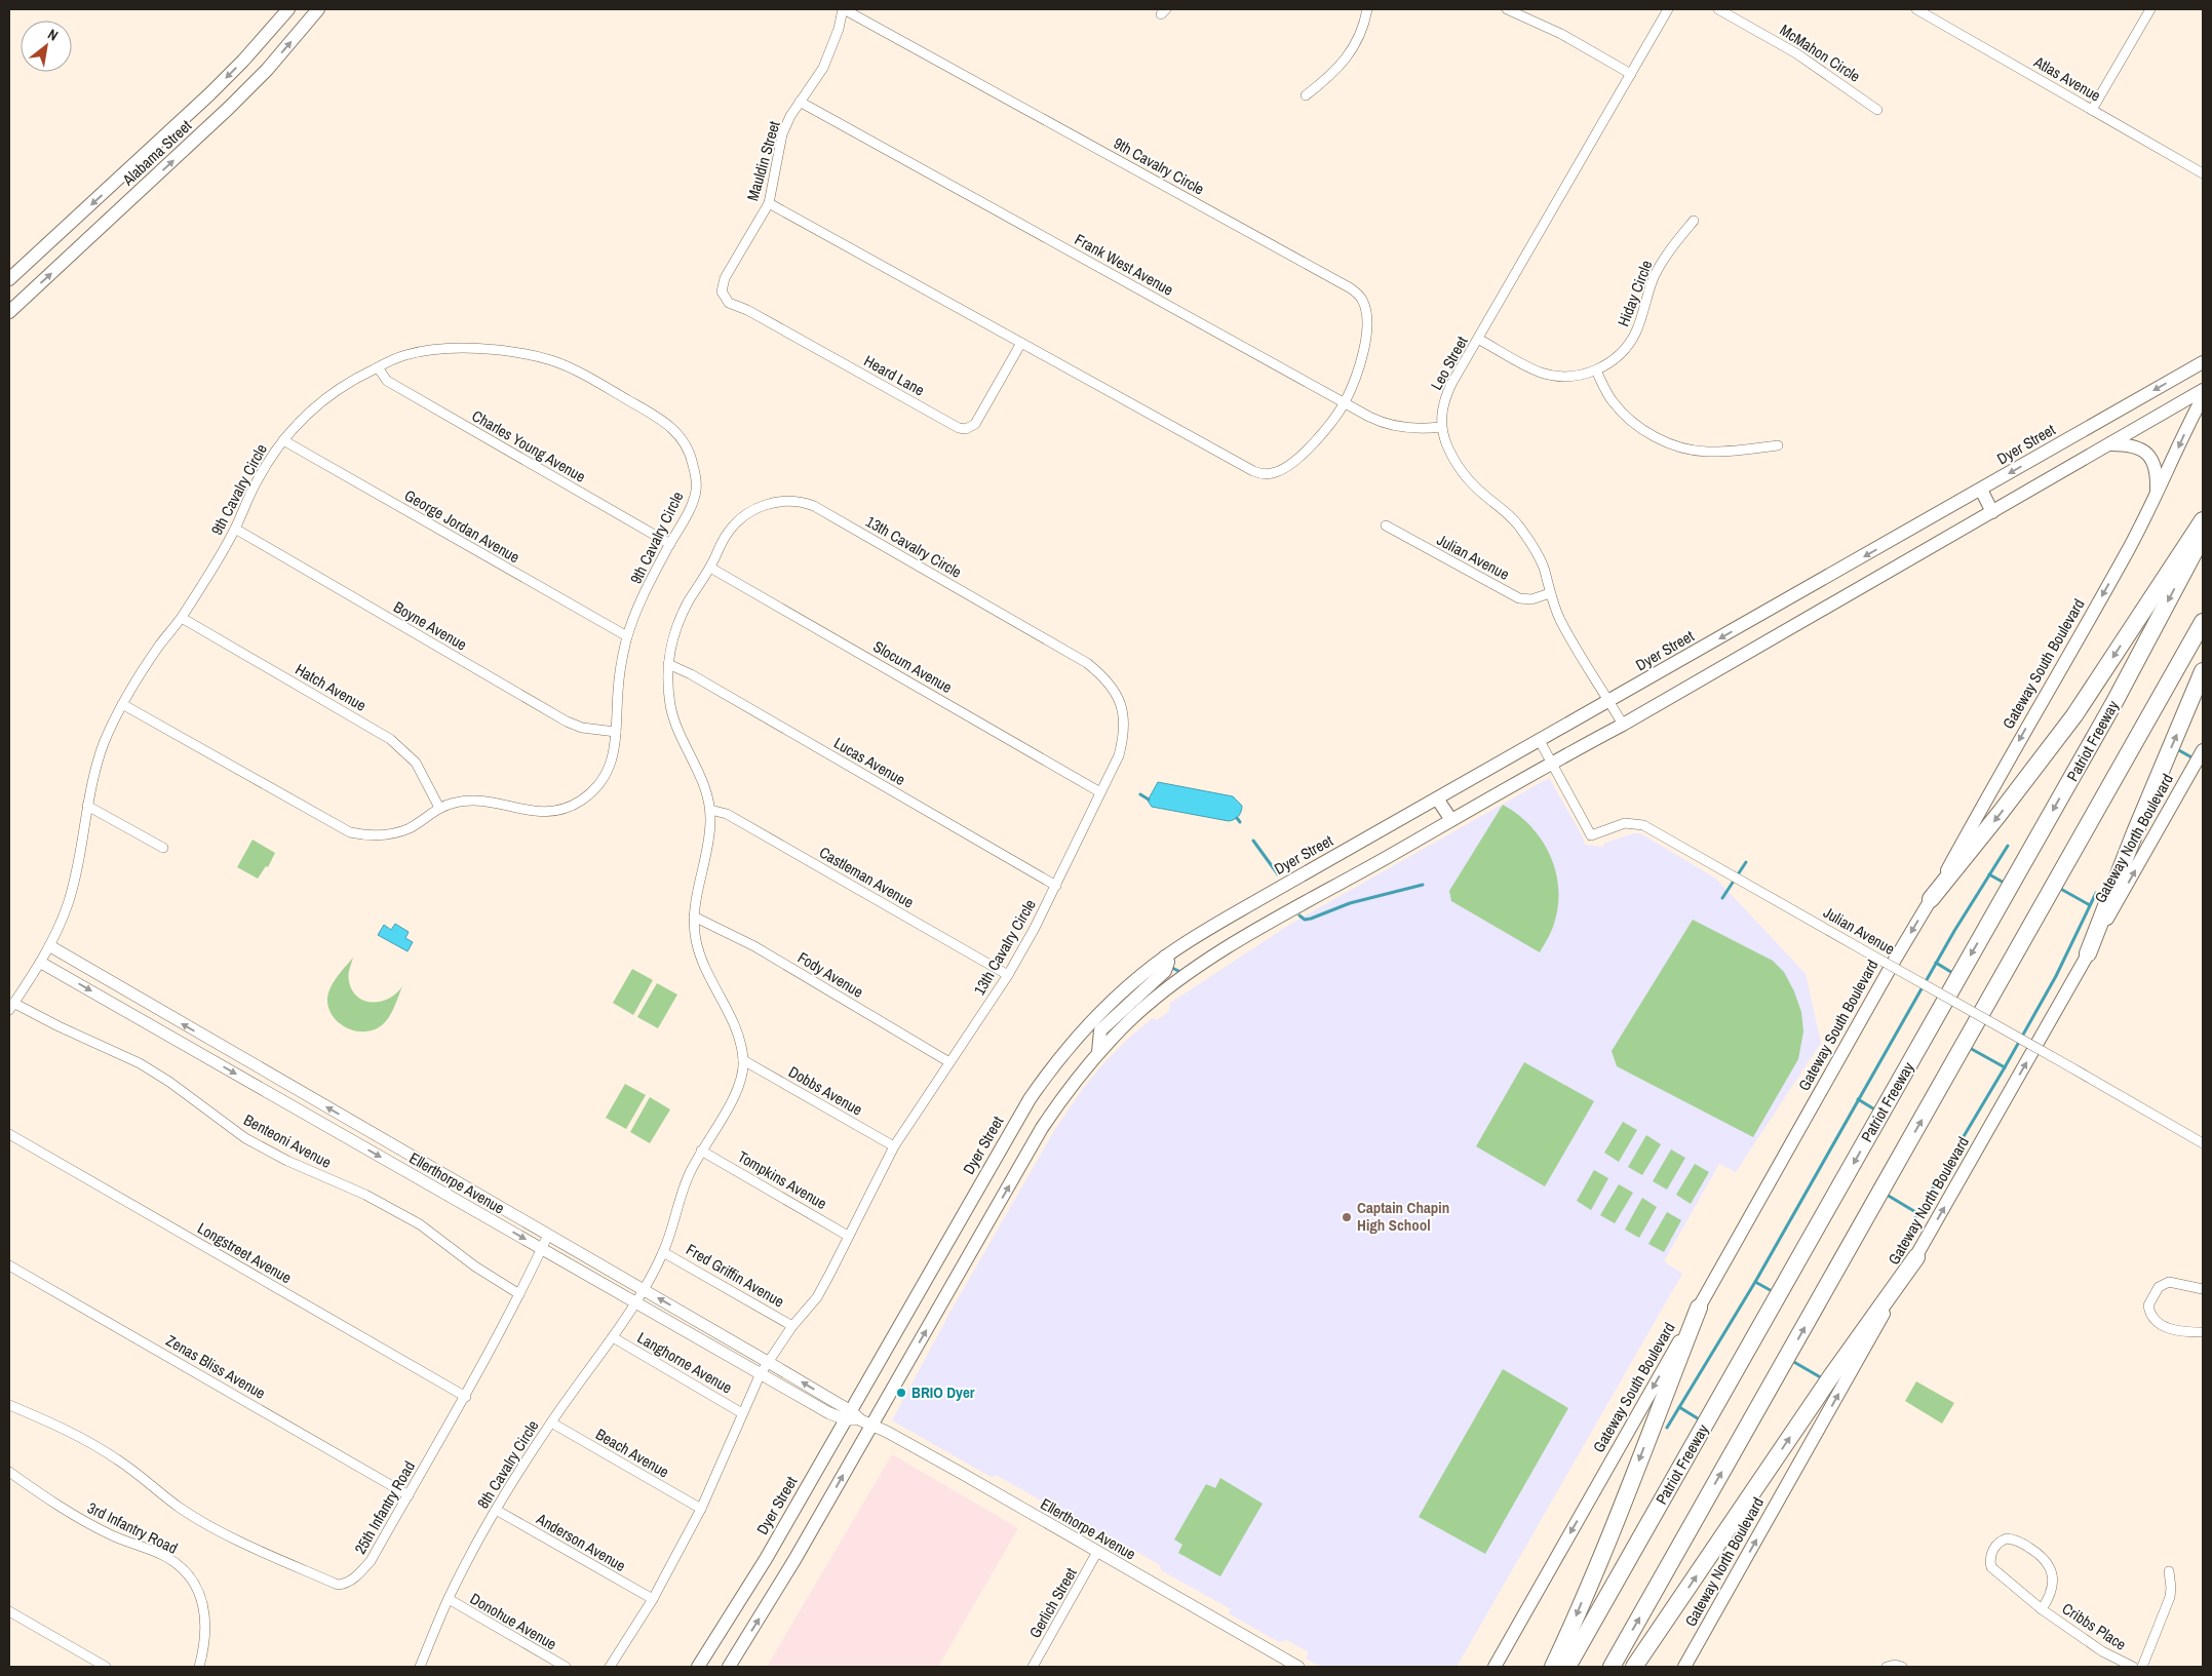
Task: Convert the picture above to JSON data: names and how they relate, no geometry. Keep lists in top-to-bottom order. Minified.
{"streets":{"highway":["Patriot Freeway"],"main road":["Alabama Street","Dyer Street","Gateway South Boulevard","Gateway North Boulevard"],"street":["McMahon Circle","Atlas Avenue","Mauldin Street","9th Cavalry Circle","Frank West Avenue","Hiday Circle","Leo Street","Heard Lane","Charles Young Avenue","George Jordan Avenue","13th Cavalry Circle","Julian Avenue","Boyne Avenue","Slocum Avenue","Hatch Avenue","Lucas Avenue","Castleman Avenue","Fody Avenue","Dobbs Avenue","Benteoni Avenue","Tompkins Avenue","Ellerthorpe Avenue","Longstreet Avenue","Fred Griffin Avenue","Langhorne Avenue","Zenas Bliss Avenue","Beach Avenue","8th Cavalry Circle","25th Infantry Road","3rd Infantry Road","Anderson Avenue","Gerlich Street","Donohue Avenue","Cribbs Place"]},"crossings":[["Mauldin Street","9th Cavalry Circle"],["Mauldin Street","Frank West Avenue"],["Mauldin Street","Heard Lane"],["9th Cavalry Circle","Frank West Avenue"],["9th Cavalry Circle","Heard Lane"],["9th Cavalry Circle","Charles Young Avenue"],["9th Cavalry Circle","George Jordan Avenue"],["9th Cavalry Circle","Boyne Avenue"],["9th Cavalry Circle","Hatch Avenue"],["9th Cavalry Circle","Benteoni Avenue"],["9th Cavalry Circle","Ellerthorpe Avenue"],["Frank West Avenue","Leo Street"],["Leo Street","Dyer Street"],["Leo Street","Julian Avenue"],["Dyer Street","Julian Avenue"],["Dyer Street","Ellerthorpe Avenue"],["13th Cavalry Circle","Slocum Avenue"],["13th Cavalry Circle","Lucas Avenue"],["13th Cavalry Circle","Castleman Avenue"],["13th Cavalry Circle","Fody Avenue"],["13th Cavalry Circle","Dobbs Avenue"],["13th Cavalry Circle","Tompkins Avenue"],["13th Cavalry Circle","Ellerthorpe Avenue"],["13th Cavalry Circle","Fred Griffin Avenue"],["13th Cavalry Circle","8th Cavalry Circle"],["Benteoni Avenue","25th Infantry Road"],["Ellerthorpe Avenue","8th Cavalry Circle"],["Ellerthorpe Avenue","25th Infantry Road"],["Ellerthorpe Avenue","Gerlich Street"],["Longstreet Avenue","25th Infantry Road"],["Langhorne Avenue","8th Cavalry Circle"],["Zenas Bliss Avenue","25th Infantry Road"],["Beach Avenue","8th Cavalry Circle"],["8th Cavalry Circle","Anderson Avenue"],["8th Cavalry Circle","Donohue Avenue"]],"one_way":["Gateway South Boulevard","Gateway North Boulevard"],"places":["Captain Chapin High School","BRIO Dyer"],"north":"top right"}
